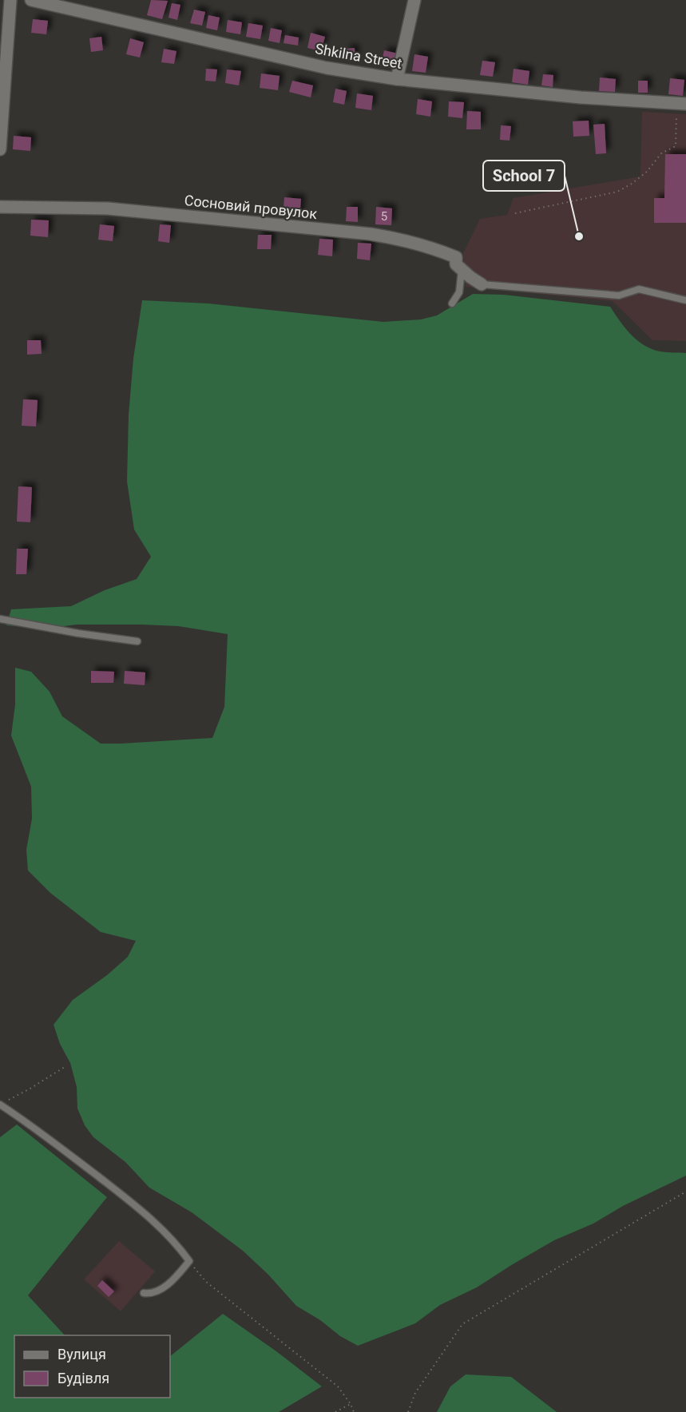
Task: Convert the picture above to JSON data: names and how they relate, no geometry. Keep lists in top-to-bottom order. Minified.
{"streets":{"street":["Shkilna Street","Сосновий провулок"]},"places":["School 7"],"house_numbers":["5"],"legend":["Вулиця","Будівля"]}
